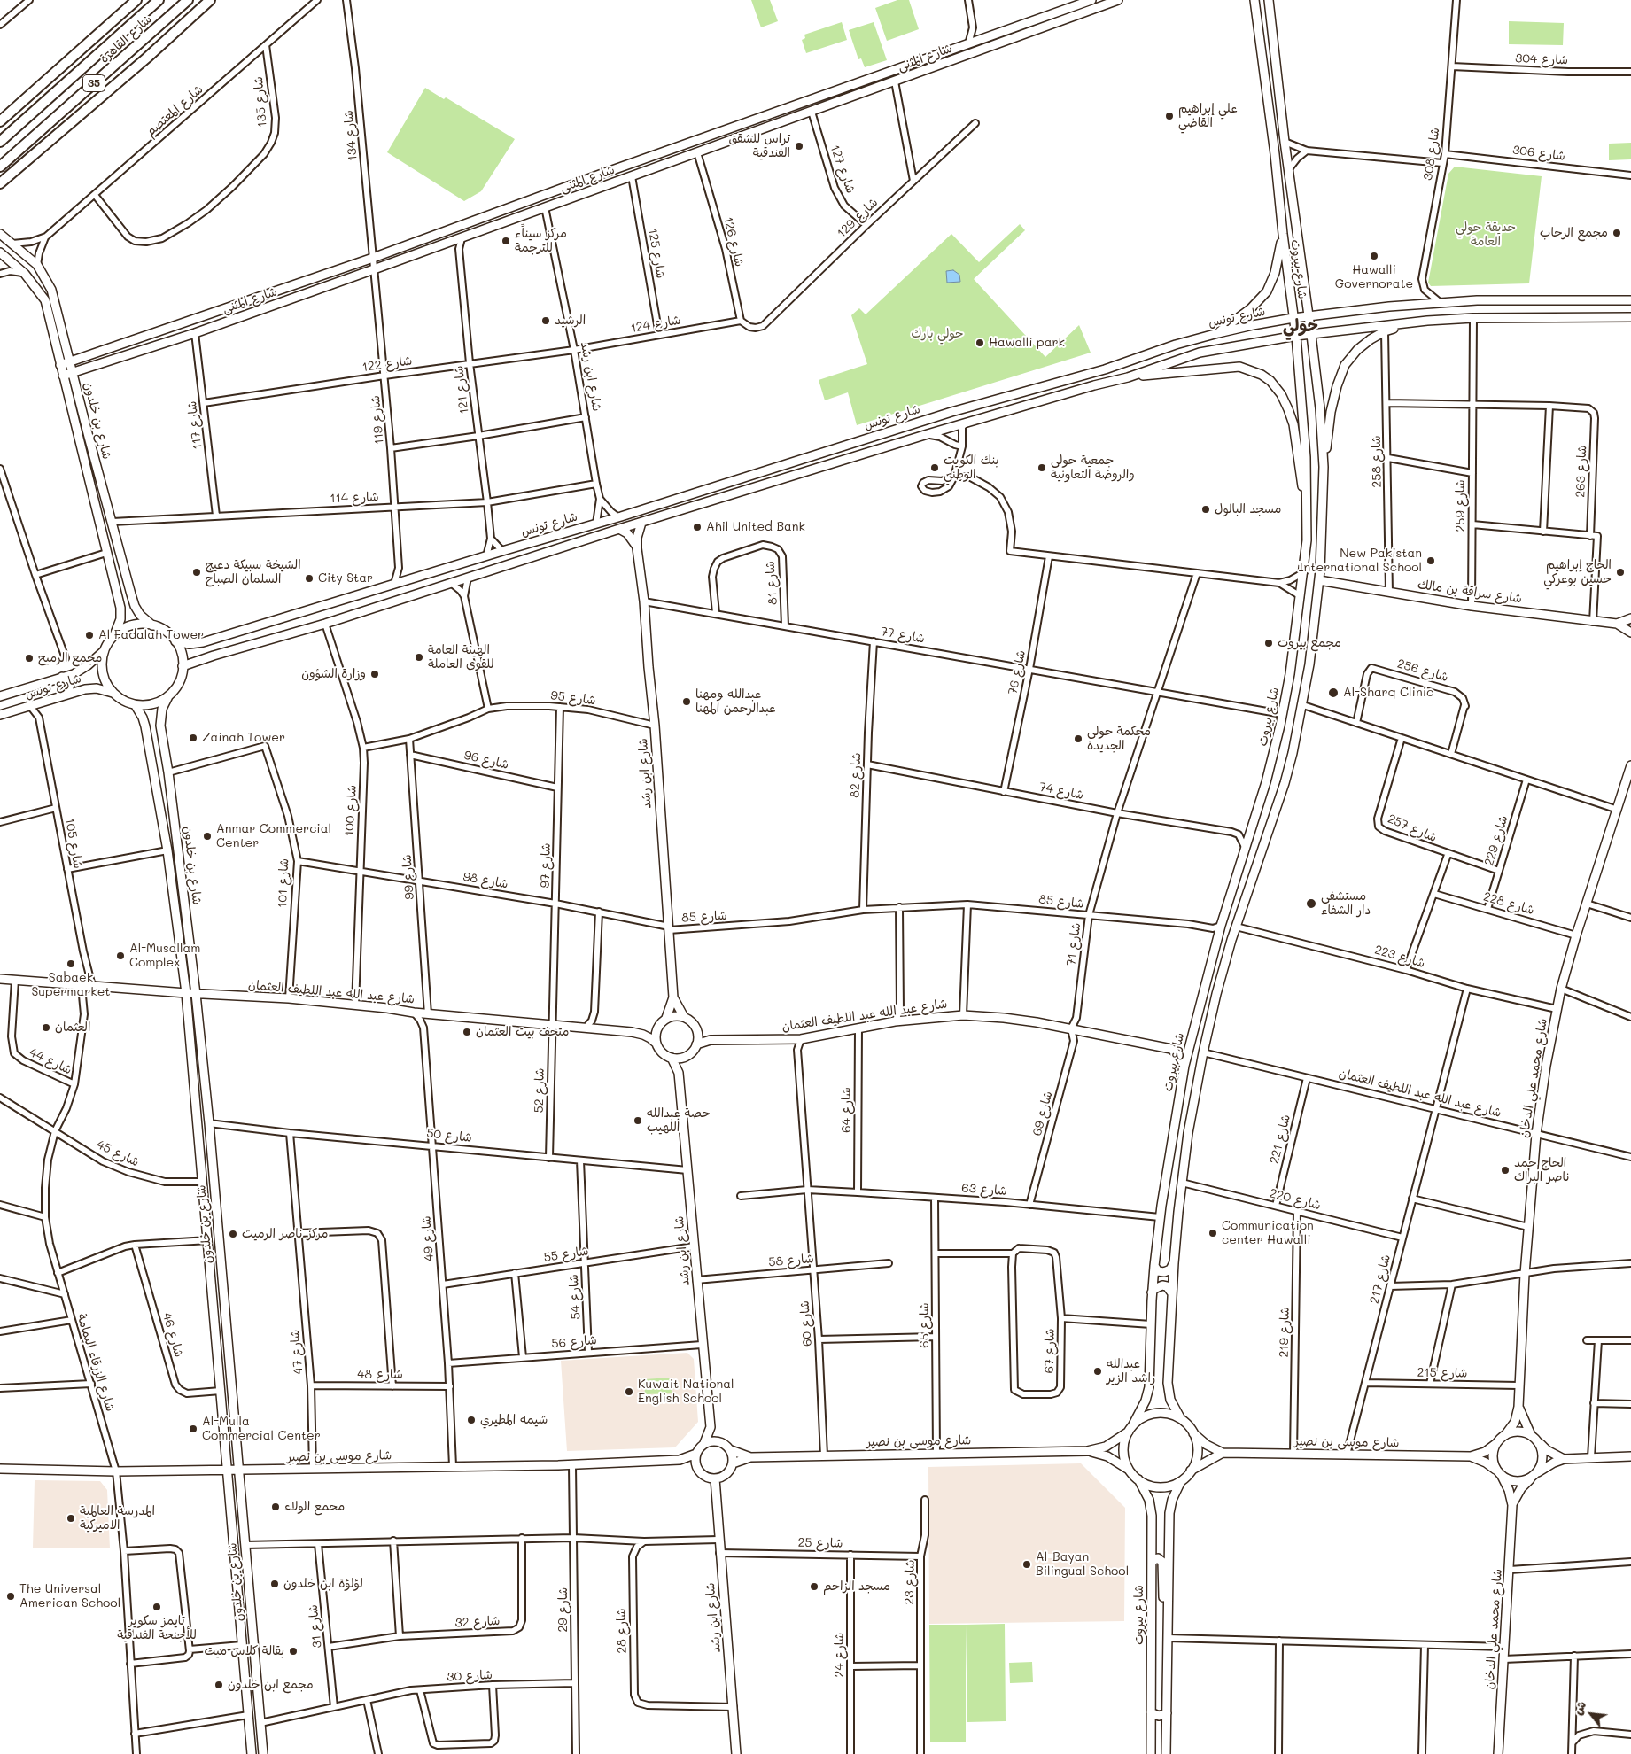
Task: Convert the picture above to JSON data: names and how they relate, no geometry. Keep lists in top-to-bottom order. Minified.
{"streets":{"main road":["شارع القاهرة","35"],"street":["شارع المثنى","شارع 304","شارع 135","شارع المعتصم","شارع 134","شارع 306","شارع 308","شارع 127","شارع 129","شارع 126","شارع 125","شارع بيروت","شارع تونس","شارع 124","شارع 122","شارع ابن رشد","شارع 121","شارع 119","شارع بن خلدون","شارع 117","شارع 258","شارع 263","شارع 114","شارع 259","شارع 81","شارع سراقة بن مالك","شارع 77","شارع 256","شارع 76","شارع 95","شارع 96","شارع 82","شارع 74","شارع 100","شارع 257","شارع 229","شارع 105","شارع 97","شارع 99","شارع 98","شارع 101","شارع 85","شارع 228","شارع 71","شارع 223","شارع عبد الله عبد اللطيف العثمان","شارع 44","شارع محمد علي الدخان","شارع 52","شارع 64","شارع 69","شارع 50","شارع 221","شارع 45","شارع 63","شارع 220","شارع 49","شارع 55","شارع 58","شارع 217","شارع 54","شارع 60","شارع 65","شارع 219","شارع 46","شارع 56","شارع 67","شارع 47","شارع الزرقاء اليمامة","شارع 215","شارع 48","شارع موسى بن نصير","شارع 25","شارع 23","شارع 29","شارع 32","شارع 31","شارع 28","شارع 24","شارع 30"]},"crossings":[["شارع المثنى","شارع 134"],["شارع المثنى","شارع 127"],["شارع المثنى","شارع 126"],["شارع المثنى","شارع 125"],["شارع المثنى","شارع ابن رشد"],["شارع المثنى","شارع 121"],["شارع المثنى","شارع 119"],["شارع المثنى","شارع بن خلدون"],["شارع المثنى","شارع 117"],["شارع 304","شارع 308"],["شارع 135","شارع المعتصم"],["شارع المعتصم","شارع بن خلدون"],["شارع 134","شارع 119"],["شارع 306","شارع 308"],["شارع 308","شارع تونس"],["شارع 127","شارع 129"],["شارع 129","شارع 126"],["شارع 129","شارع 124"],["شارع 126","شارع 124"],["شارع 125","شارع 124"],["شارع بيروت","شارع تونس"],["شارع بيروت","شارع سراقة بن مالك"],["شارع بيروت","شارع 77"],["شارع بيروت","شارع 74"],["شارع بيروت","شارع 85"],["شارع بيروت","شارع 223"],["شارع بيروت","شارع عبد الله عبد اللطيف العثمان"],["شارع بيروت","شارع 63"],["شارع بيروت","شارع 220"],["شارع بيروت","شارع موسى بن نصير"],["شارع تونس","شارع ابن رشد"],["شارع تونس","شارع 121"],["شارع تونس","شارع 119"],["شارع تونس","شارع بن خلدون"],["شارع تونس","شارع 259"],["شارع تونس","شارع 100"],["شارع تونس","شارع 105"],["شارع 124","شارع 122"],["شارع 124","شارع ابن رشد"],["شارع 122","شارع ابن رشد"],["شارع 122","شارع 121"],["شارع 122","شارع 119"],["شارع 122","شارع 117"],["شارع ابن رشد","شارع 114"],["شارع ابن رشد","شارع 77"],["شارع ابن رشد","شارع 95"],["شارع ابن رشد","شارع 98"],["شارع ابن رشد","شارع 85"],["شارع ابن رشد","شارع عبد الله عبد اللطيف العثمان"],["شارع ابن رشد","شارع 50"],["شارع ابن رشد","شارع 55"],["شارع ابن رشد","شارع 58"],["شارع ابن رشد","شارع 56"],["شارع ابن رشد","شارع موسى بن نصير"],["شارع ابن رشد","شارع 25"],["شارع ابن رشد","شارع 28"],["شارع 121","شارع 114"],["شارع 119","شارع 114"],["شارع بن خلدون","شارع 114"],["شارع بن خلدون","شارع 101"],["شارع بن خلدون","شارع عبد الله عبد اللطيف العثمان"],["شارع بن خلدون","شارع 50"],["شارع بن خلدون","شارع 45"],["شارع بن خلدون","شارع 46"],["شارع بن خلدون","شارع موسى بن نصير"],["شارع بن خلدون","شارع 30"],["شارع 117","شارع 114"],["شارع 258","شارع سراقة بن مالك"],["شارع 259","شارع سراقة بن مالك"],["شارع 81","شارع 77"],["شارع 77","شارع 76"],["شارع 77","شارع 82"],["شارع 76","شارع 74"],["شارع 95","شارع 100"],["شارع 95","شارع 97"],["شارع 95","شارع 99"],["شارع 96","شارع 97"],["شارع 96","شارع 99"],["شارع 82","شارع 74"],["شارع 82","شارع 85"],["شارع 74","شارع 71"],["شارع 100","شارع 98"],["شارع 100","شارع عبد الله عبد اللطيف العثمان"],["شارع 257","شارع 229"],["شارع 229","شارع 228"],["شارع 105","شارع عبد الله عبد اللطيف العثمان"],["شارع 97","شارع 98"],["شارع 97","شارع عبد الله عبد اللطيف العثمان"],["شارع 97","شارع 52"],["شارع 99","شارع 98"],["شارع 99","شارع عبد الله عبد اللطيف العثمان"],["شارع 98","شارع 101"],["شارع 98","شارع 85"],["شارع 101","شارع عبد الله عبد اللطيف العثمان"],["شارع 85","شارع 71"],["شارع 228","شارع محمد علي الدخان"],["شارع 71","شارع عبد الله عبد اللطيف العثمان"],["شارع 71","شارع 69"],["شارع 223","شارع محمد علي الدخان"],["شارع 223","شارع 217"],["شارع عبد الله عبد اللطيف العثمان","شارع 44"],["شارع عبد الله عبد اللطيف العثمان","شارع محمد علي الدخان"],["شارع عبد الله عبد اللطيف العثمان","شارع 52"],["شارع عبد الله عبد اللطيف العثمان","شارع 64"],["شارع عبد الله عبد اللطيف العثمان","شارع 69"],["شارع عبد الله عبد اللطيف العثمان","شارع 221"],["شارع عبد الله عبد اللطيف العثمان","شارع 49"],["شارع عبد الله عبد اللطيف العثمان","شارع 217"],["شارع عبد الله عبد اللطيف العثمان","شارع 60"],["شارع عبد الله عبد اللطيف العثمان","شارع الزرقاء اليمامة"],["شارع 44","شارع الزرقاء اليمامة"],["شارع محمد علي الدخان","شارع 215"],["شارع محمد علي الدخان","شارع موسى بن نصير"],["شارع 52","شارع 50"],["شارع 64","شارع 63"],["شارع 69","شارع 63"],["شارع 50","شارع 49"],["شارع 50","شارع 54"],["شارع 50","شارع 47"],["شارع 221","شارع 220"],["شارع 45","شارع الزرقاء اليمامة"],["شارع 63","شارع 60"],["شارع 63","شارع 65"],["شارع 220","شارع 217"],["شارع 220","شارع 219"],["شارع 49","شارع 55"],["شارع 49","شارع 56"],["شارع 49","شارع 48"],["شارع 49","شارع موسى بن نصير"],["شارع 55","شارع 54"],["شارع 58","شارع 60"],["شارع 217","شارع 215"],["شارع 217","شارع موسى بن نصير"],["شارع 54","شارع 56"],["شارع 60","شارع موسى بن نصير"],["شارع 65","شارع موسى بن نصير"],["شارع 219","شارع موسى بن نصير"],["شارع 47","شارع 48"],["شارع 47","شارع موسى بن نصير"],["شارع الزرقاء اليمامة","شارع موسى بن نصير"],["شارع موسى بن نصير","شارع 29"],["شارع 25","شارع 23"],["شارع 25","شارع 24"],["شارع 29","شارع 30"],["شارع 32","شارع 31"],["شارع 31","شارع 30"]],"districts":["حولي"],"parks":["حديقة حولي العامة","حولي بارك"],"places":["علي إبراهيم القاضي","تراس للشقق الفندقية","مجمع الرحاب","مركز سيناًء للترجمة","Hawalli Governorate","الرشيد","Hawalli park","بنك الكويت الوطني","جمعية حولي والروضة التعاونية","مسجد البالول","Ahil United Bank","New Pakistan International School","الشيخة سبيكة دعيج السلمان الصباح","الحاج إبراهيم حسين بوعركي","City Star","Al Fadalah Tower","مجمع بيروت","الهيئة العامة للقوى العاملة","مجمع الرميح","وزارة الشؤون","Al-Sharq Clinic","عبدالله ومهنا عبدالرحمن المهنا","Zainah Tower","محكمة حولى الجديدة","Anmar Commercial Center","مستشفى دار الشفاء","Al-Musallam Complex","Sabaek Supermarket","العثمان","متحف بيت العثمان","حصة عبدالله اللهيب","الحاج حمد ناصر البراك","Communication center Hawalli","مركز ناصر الرميث","عبدالله راشد الزير","Kuwait National English School","شيمه المطيري","Al-Mulla Commercial Center","محمع الولاء","المدرسة العالمية الاميركية","Al-Bayan Bilingual School","لؤلؤة ابن خلدون","مسجد الزاحم","The Universal American School","تايمز سكوير للأجنحة الفندقية","بقالة كلاس ميت","مجمع ابن خلدون"],"north":"top left"}
